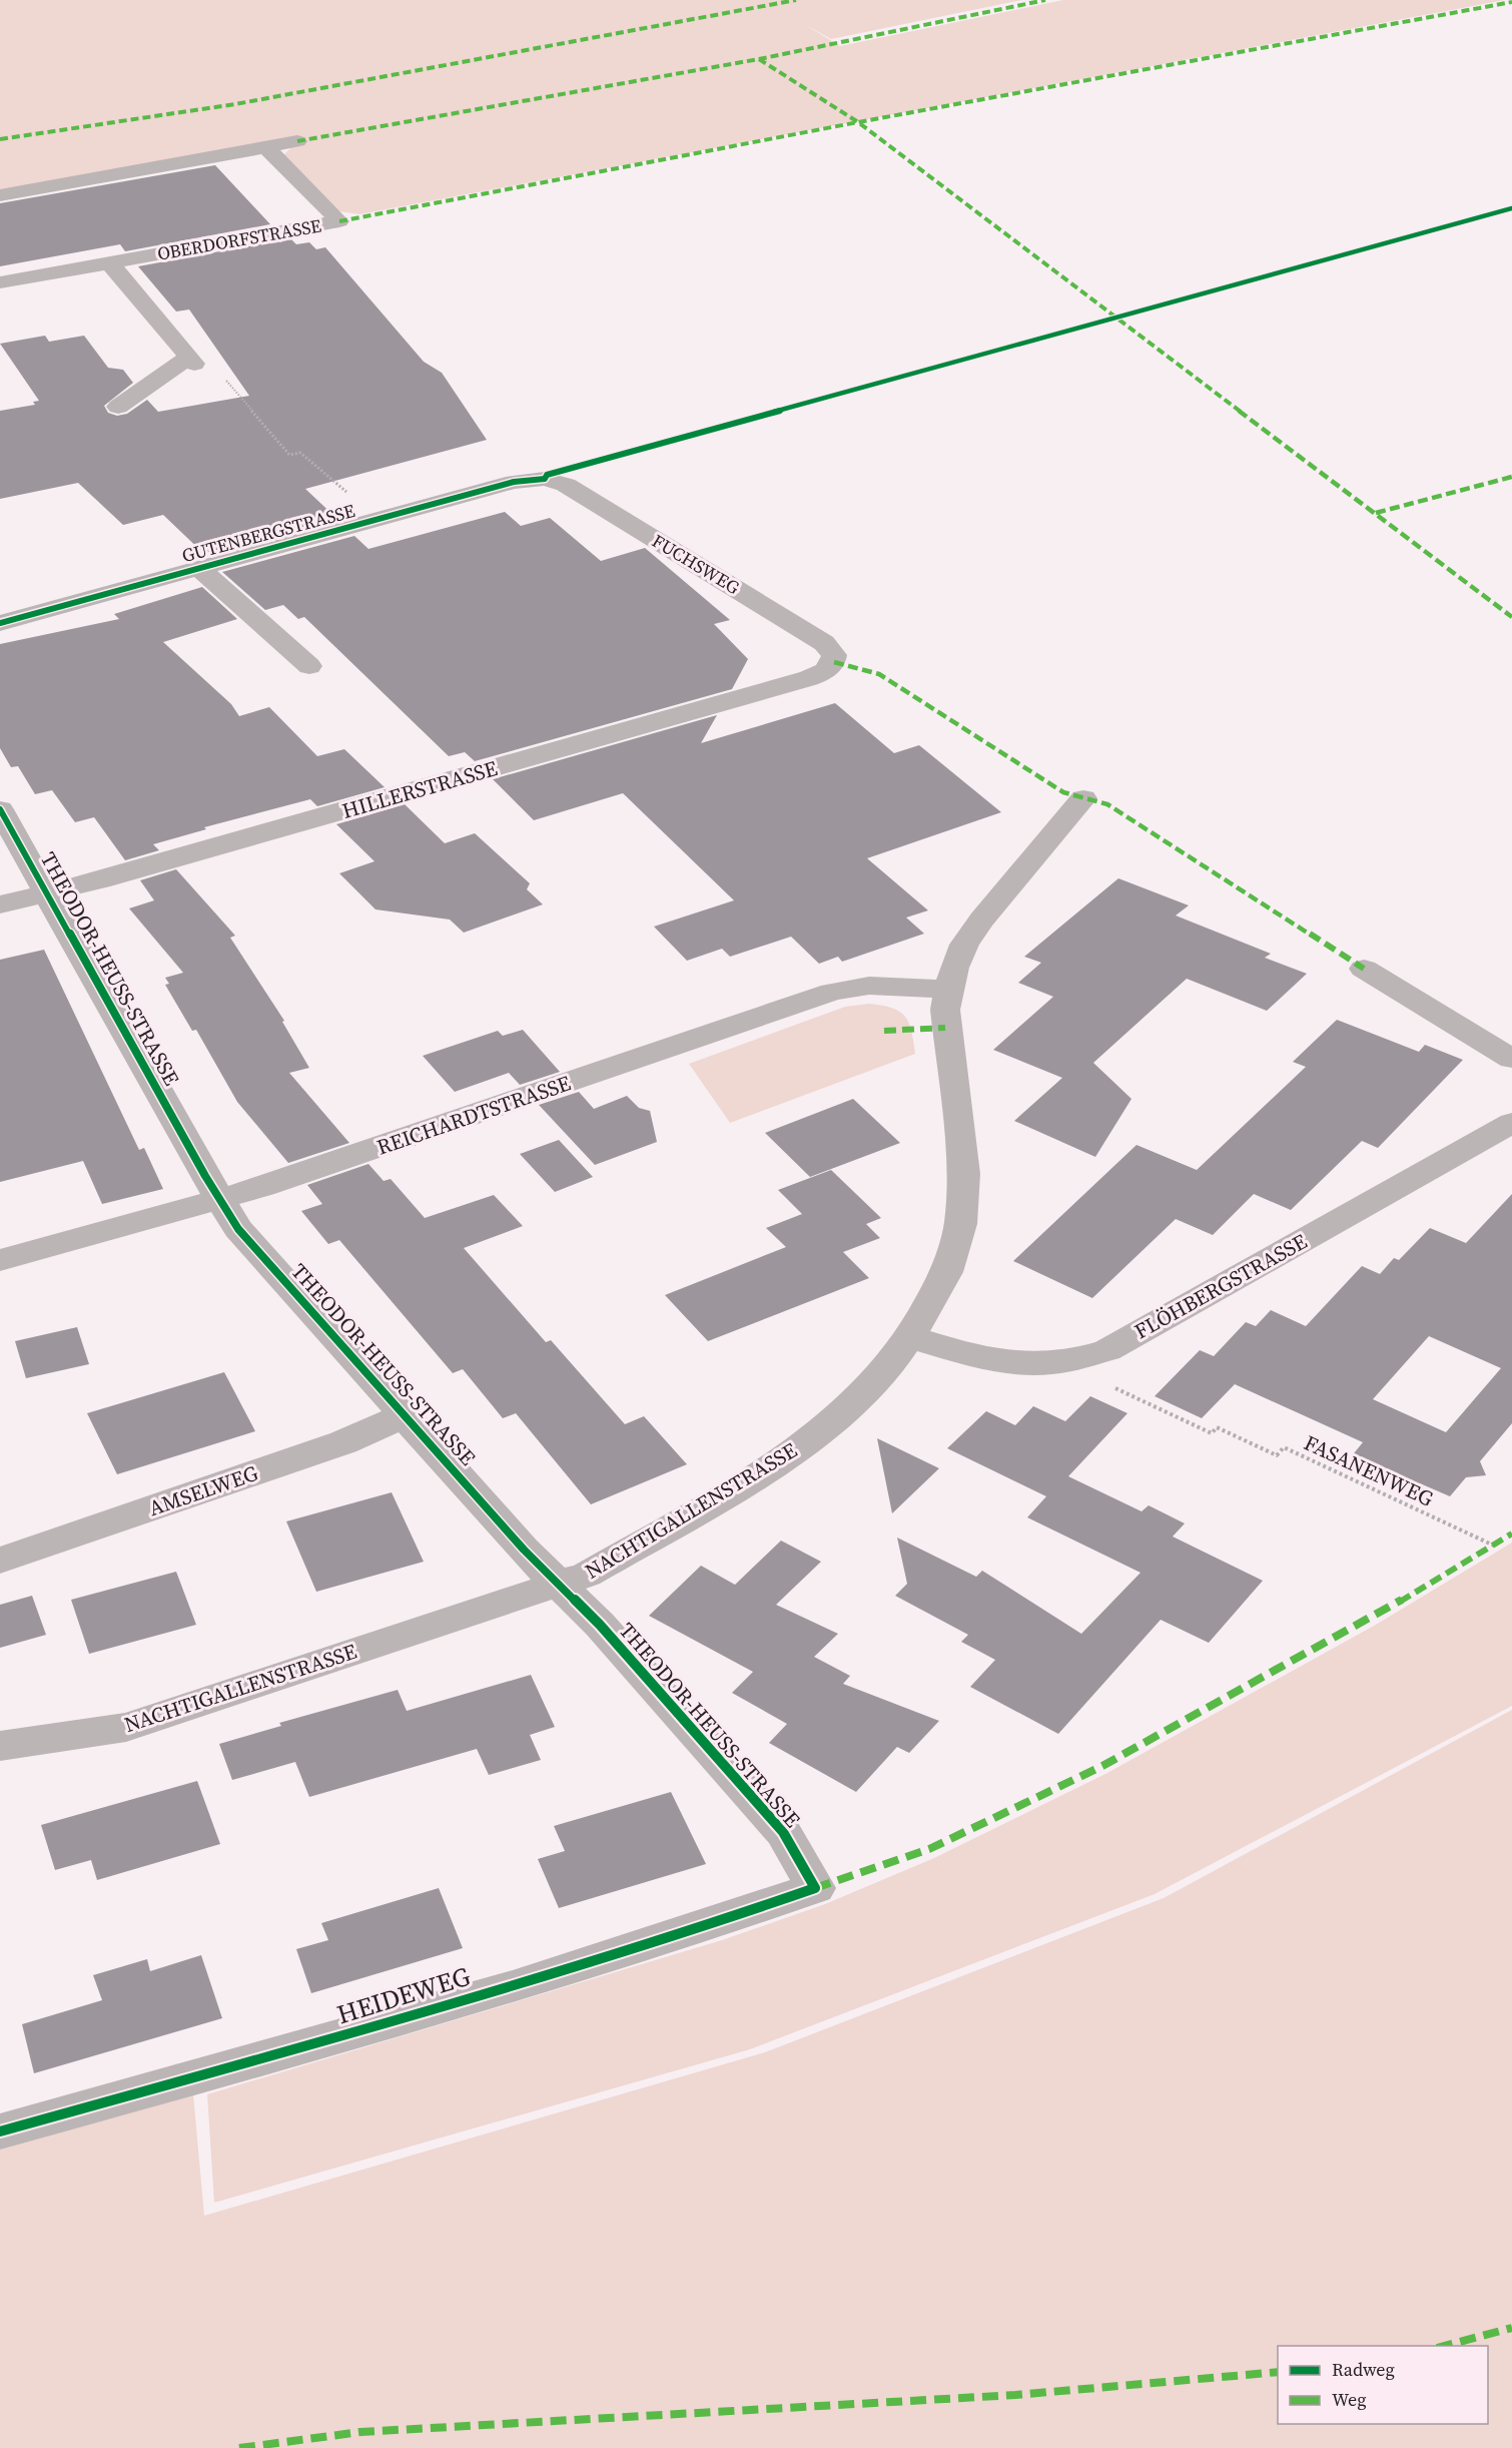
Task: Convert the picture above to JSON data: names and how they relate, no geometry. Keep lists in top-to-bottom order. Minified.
{"streets":{"street":["OBERDORFSTRASSE","GUTENBERGSTRASSE","FUCHSWEG","HILLERSTRASSE","THEODOR-HEUSS-STRASSE","REICHARDTSTRASSE","FLÖHBERGSTRASSE","AMSELWEG","NACHTIGALLENSTRASSE","HEIDEWEG"],"path":["FASANENWEG"]},"crossings":[["GUTENBERGSTRASSE","FUCHSWEG"],["FUCHSWEG","HILLERSTRASSE"],["HILLERSTRASSE","THEODOR-HEUSS-STRASSE"],["THEODOR-HEUSS-STRASSE","REICHARDTSTRASSE"],["THEODOR-HEUSS-STRASSE","AMSELWEG"],["THEODOR-HEUSS-STRASSE","NACHTIGALLENSTRASSE"],["THEODOR-HEUSS-STRASSE","HEIDEWEG"],["REICHARDTSTRASSE","NACHTIGALLENSTRASSE"],["FLÖHBERGSTRASSE","FASANENWEG"],["FLÖHBERGSTRASSE","NACHTIGALLENSTRASSE"]],"legend":["Radweg","Weg"]}
